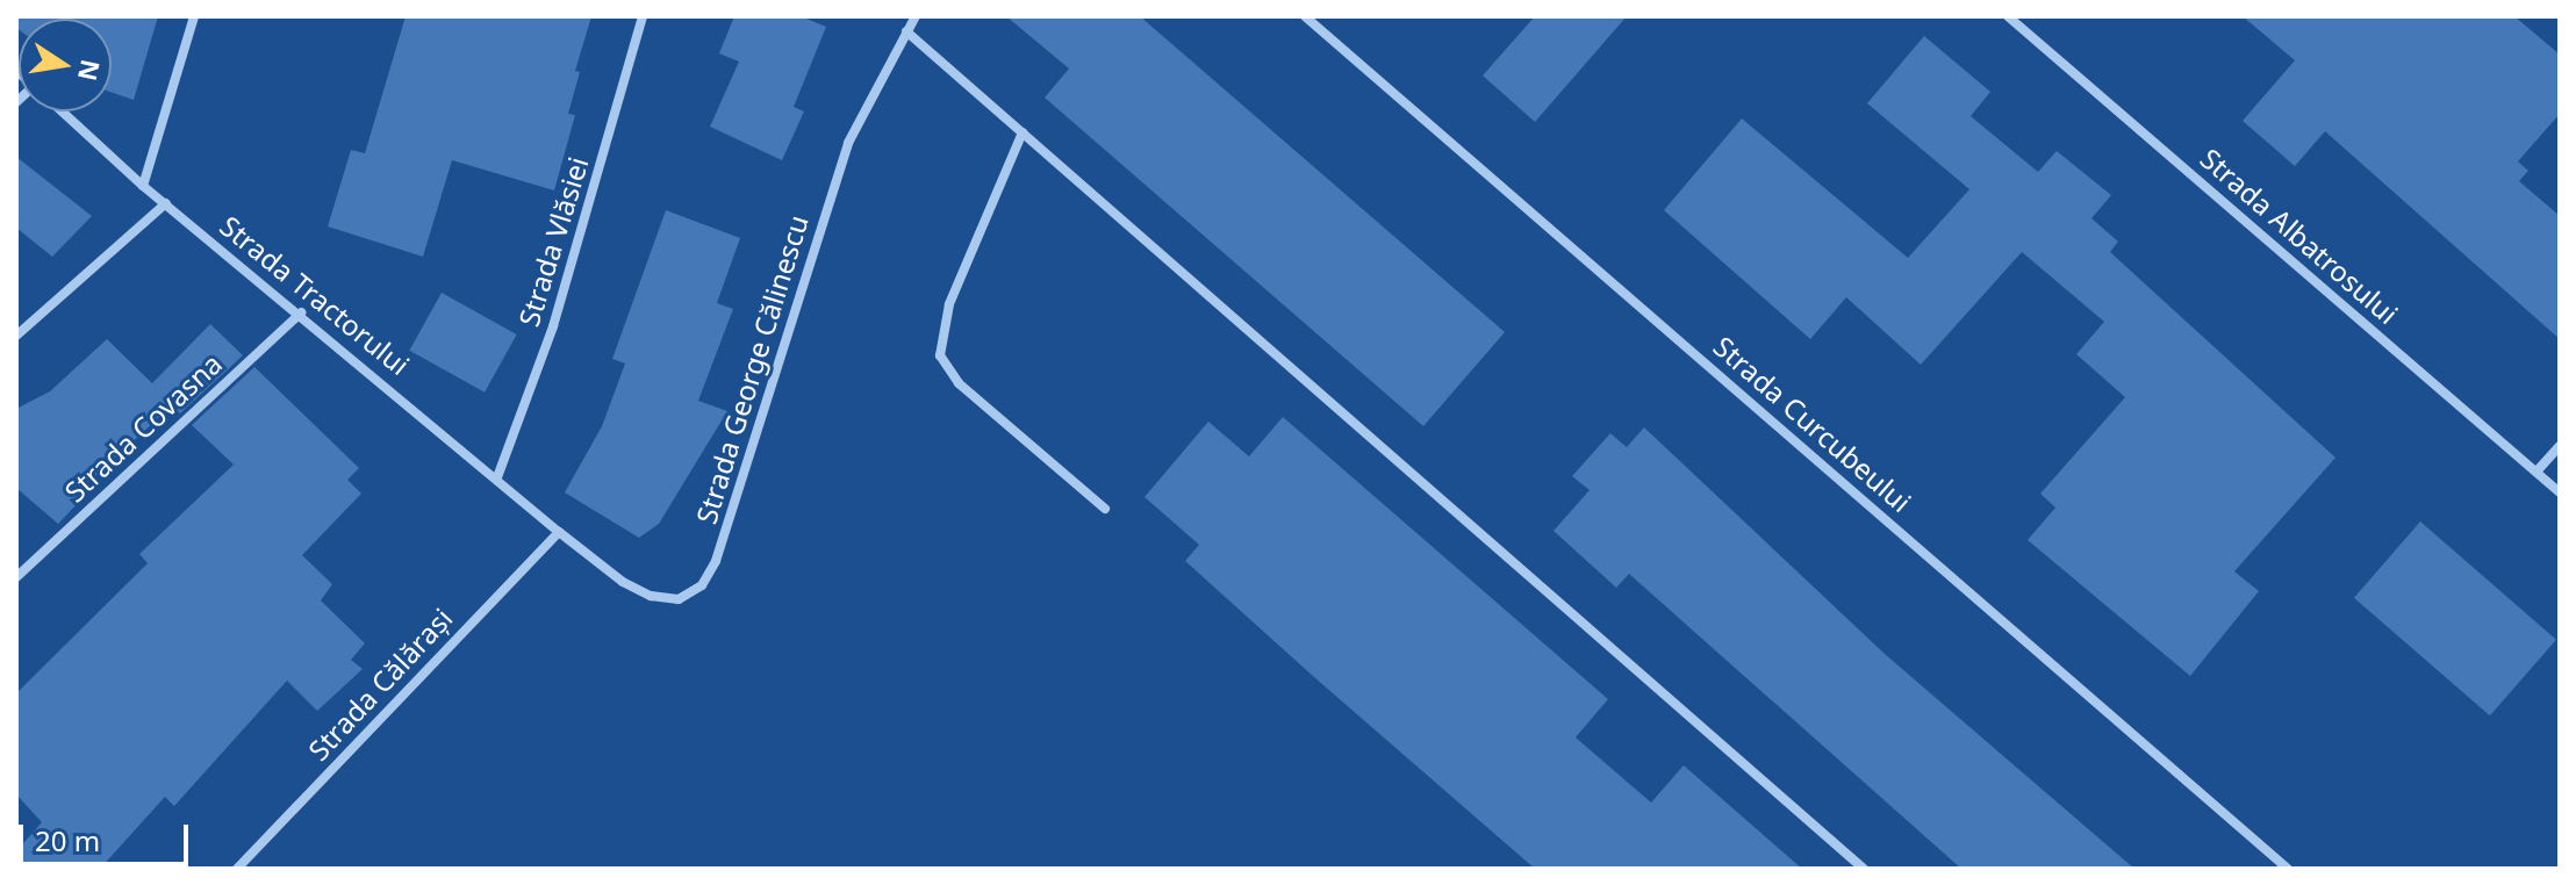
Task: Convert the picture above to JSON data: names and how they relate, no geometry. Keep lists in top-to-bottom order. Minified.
{"streets":{"street":["Strada Albatrosului","Strada Vlăsiei","Strada Tractorului","Strada George Călinescu","Strada Curcubeului","Strada Covasna","Strada Călărași"]},"crossings":[["Strada Vlăsiei","Strada Tractorului"],["Strada Tractorului","Strada George Călinescu"],["Strada Tractorului","Strada Covasna"],["Strada Tractorului","Strada Călărași"],["Strada George Călinescu","Strada Călărași"]],"scale_bar":"20 m","north":"right"}
